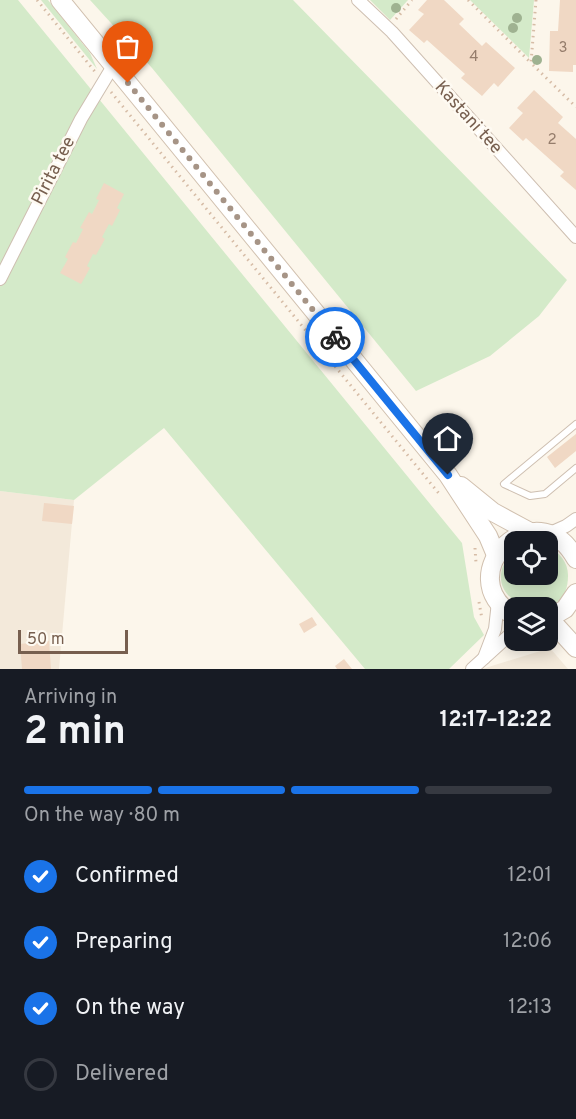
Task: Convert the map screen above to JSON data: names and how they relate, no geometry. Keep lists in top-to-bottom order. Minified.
{"streets":{"street":["Kastani tee","Pirita tee"]},"house_numbers":["3","4","2"],"scale_bar":"50 m","page":{"scale":"50 m","heading":["2 min","Arriving in","12:17–12:22"],"bar":"On the way · 80 m","list":[["Confirmed","12:01"],["Preparing","12:06"],["On the way","12:13"],"Delivered"]}}
